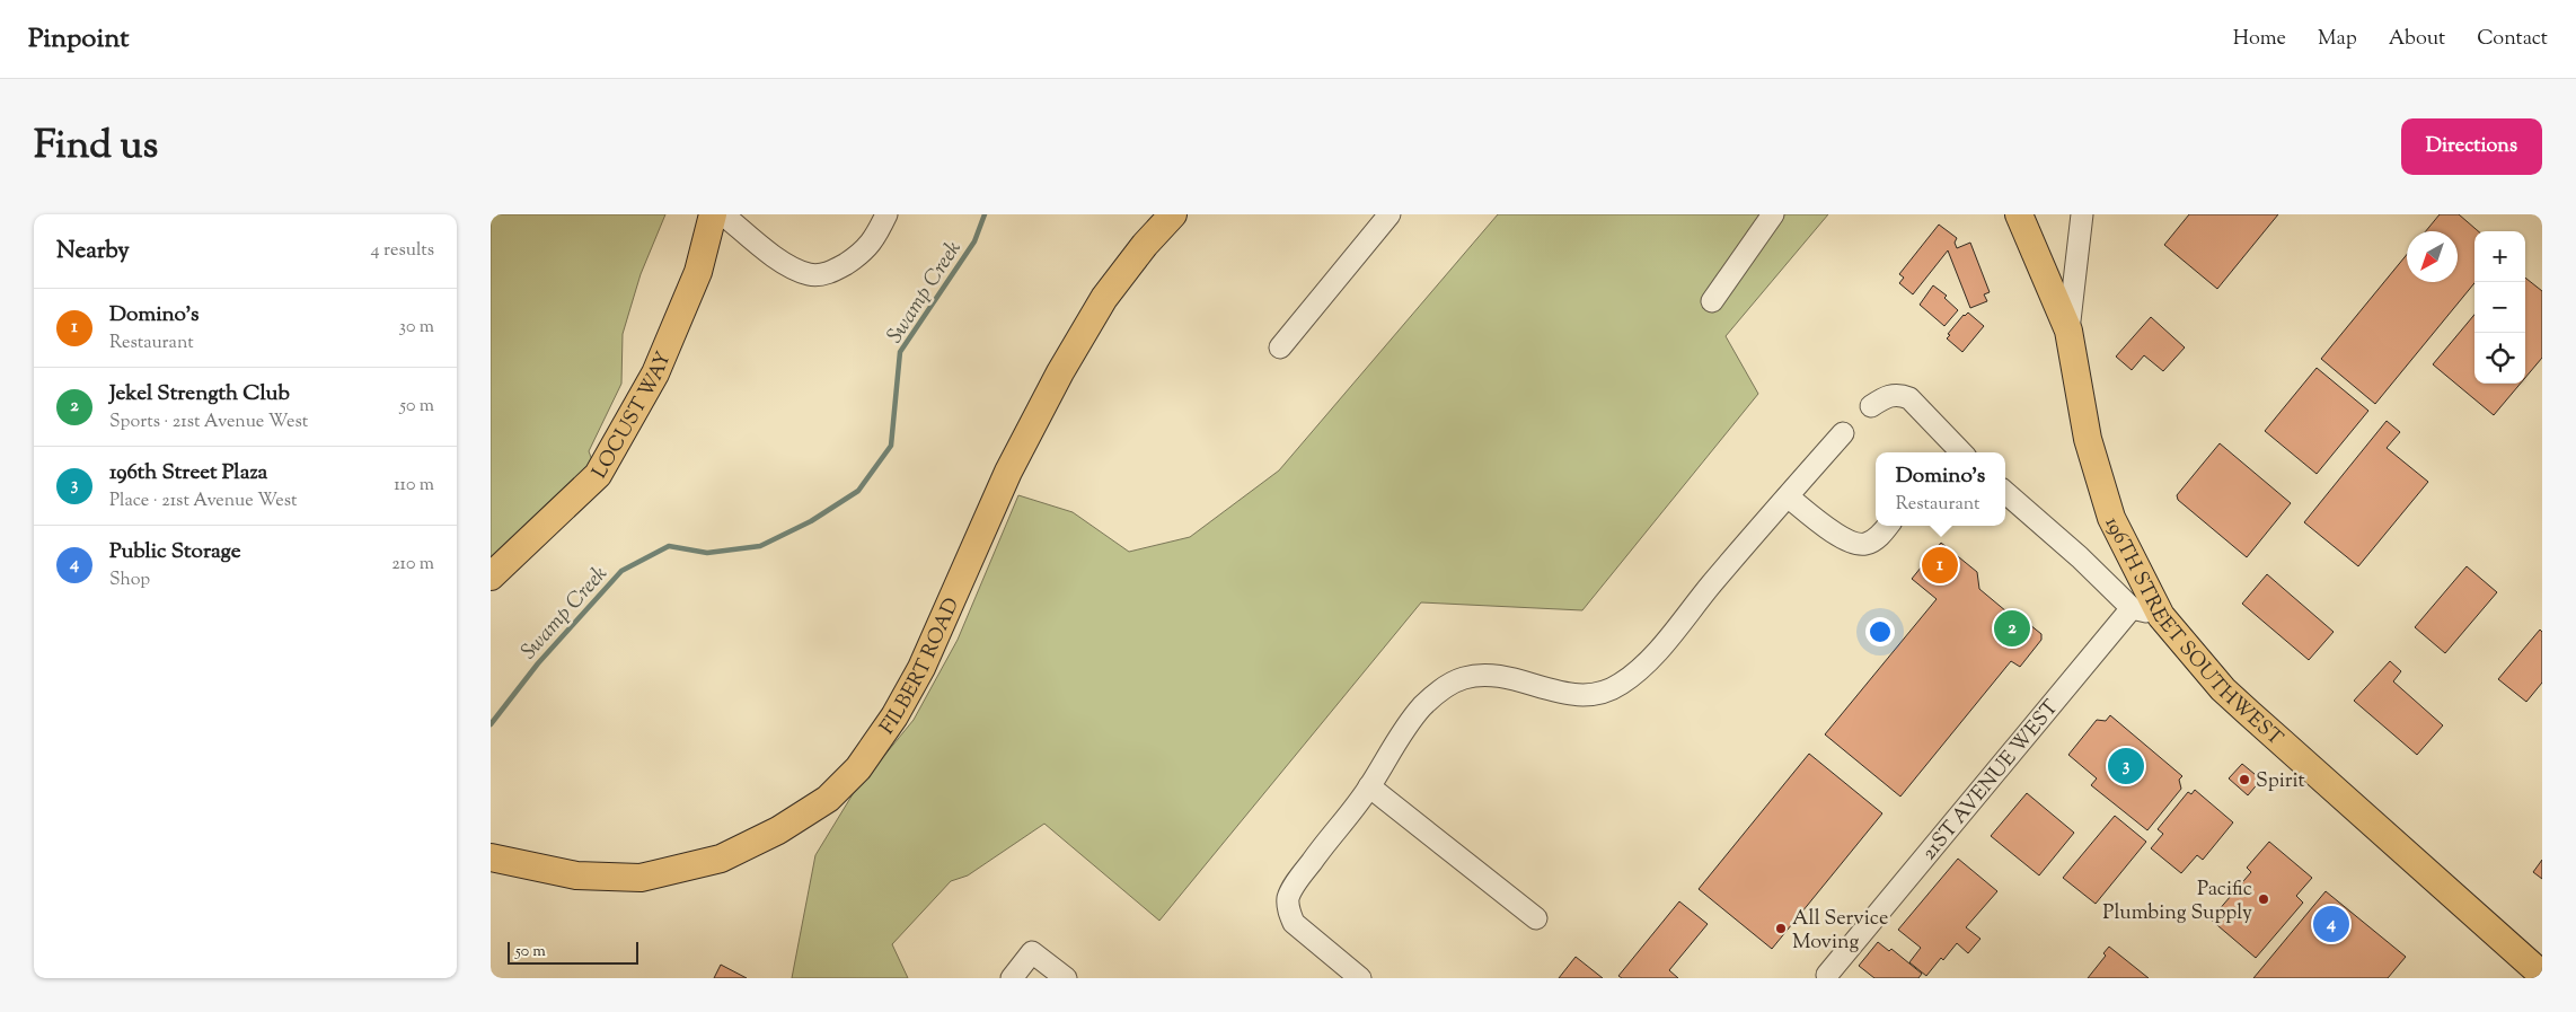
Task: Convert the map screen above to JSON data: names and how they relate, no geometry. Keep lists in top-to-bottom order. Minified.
{"streets":{"main road":["LOCUST WAY","196TH STREET SOUTHWEST","FILBERT ROAD"],"street":["21ST AVENUE WEST"]},"water":["Swamp Creek"],"places":["Spirit","Pacific Plumbing Supply","All Service Moving"],"scale_bar":"50 m","north":"bottom left","page":{"header":"Pinpoint","nav":["Home","Map","About","Contact"],"title":"Find us","buttons":"Directions","heading":["Nearby","4 results"],"map_buttons":["+","−"],"list":[{"mark":"1","name":"Domino's","note":"Restaurant","value":"30 m"},{"mark":"2","name":"Jekel Strength Club","note":"Sports · 21st Avenue West","value":"50 m"},{"mark":"3","name":"196th Street Plaza","note":"Place · 21st Avenue West","value":"110 m"},{"mark":"4","name":"Public Storage","note":"Shop","value":"210 m"}],"popup":["Domino's","Restaurant"],"pins":["1","2","3","4"],"scale":"50 m"}}
